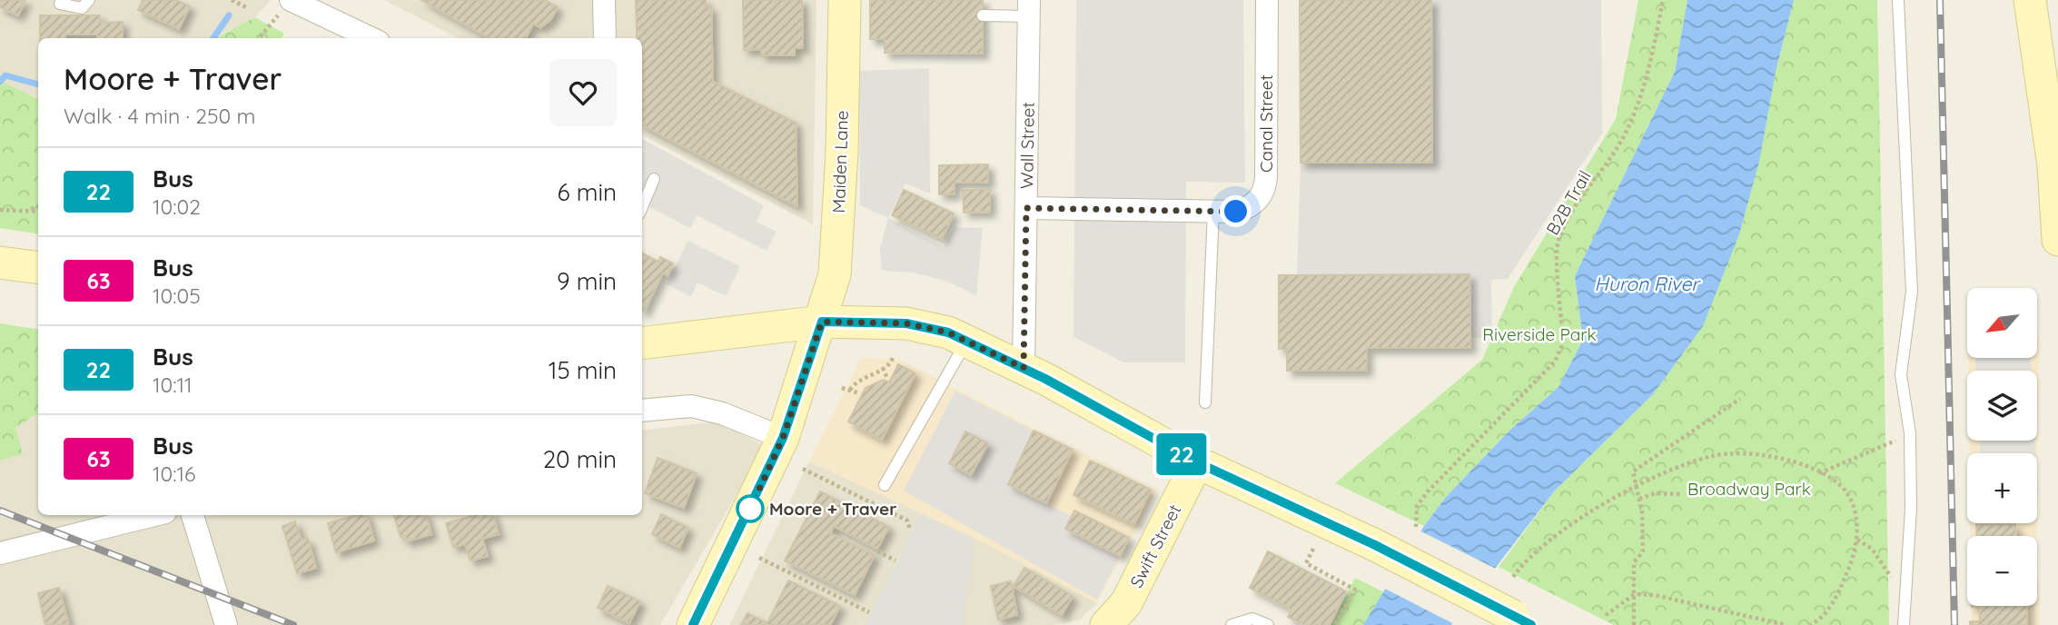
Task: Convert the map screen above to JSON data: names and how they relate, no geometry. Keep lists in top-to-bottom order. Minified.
{"streets":{"main road":["Maiden Lane","Swift Street"],"street":["Canal Street","Wall Street"],"path":["B2B Trail"]},"crossings":[["Canal Street","Wall Street"]],"water":["Huron River"],"parks":["Riverside Park","Broadway Park"],"places":["Moore + Traver"],"lines":["bus line 22"],"north":"bottom left","page":{"on_map":"22","heading":["Moore + Traver","Walk · 4 min · 250 m"],"list":[{"mark":"22","name":"Bus","note":"10:02","value":"6 min"},{"mark":"63","name":"Bus","note":"10:05","value":"9 min"},{"mark":"22","name":"Bus","note":"10:11","value":"15 min"},{"mark":"63","name":"Bus","note":"10:16","value":"20 min"}],"map_buttons":["+","−"]}}
